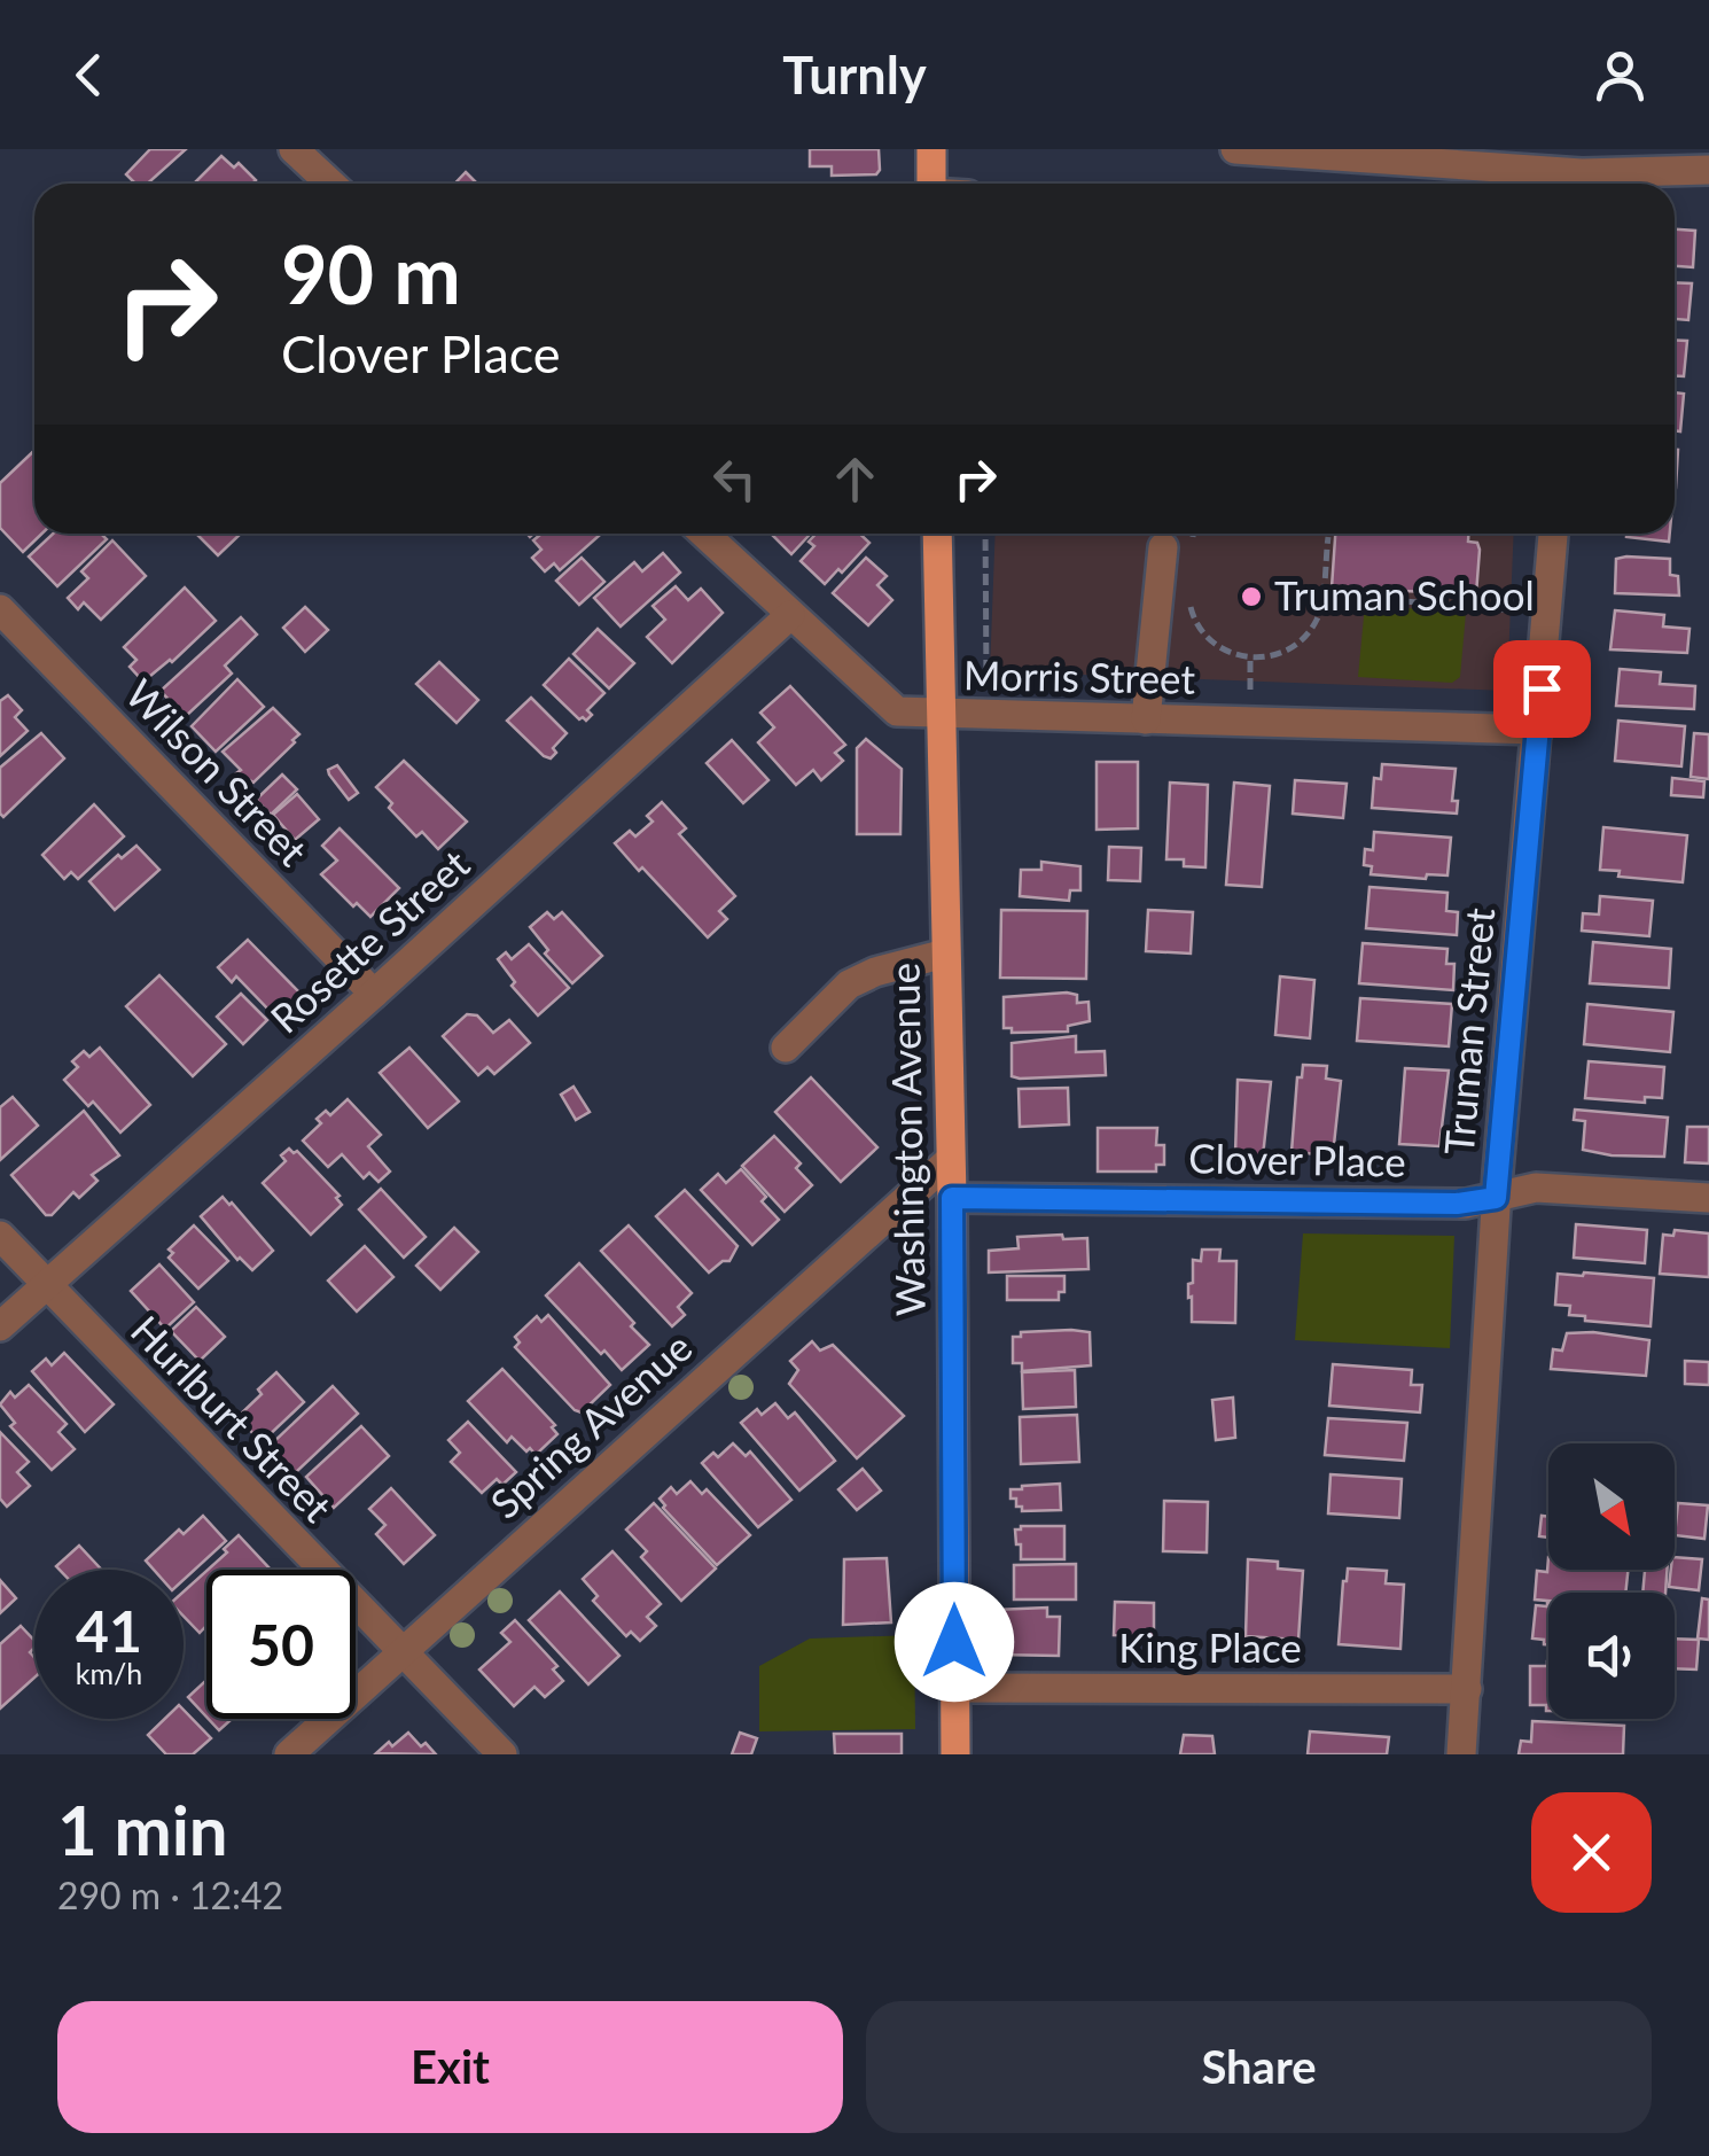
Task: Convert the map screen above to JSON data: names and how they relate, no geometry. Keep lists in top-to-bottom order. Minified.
{"streets":{"main road":["Washington Avenue"],"street":["Morris Street","Wilson Street","Rosette Street","Truman Street","Clover Place","Hurlburt Street","Spring Avenue","King Place"]},"crossings":[["Morris Street","Rosette Street"],["Morris Street","Truman Street"],["Morris Street","Washington Avenue"],["Wilson Street","Rosette Street"],["Rosette Street","Hurlburt Street"],["Truman Street","Clover Place"],["Truman Street","King Place"],["Washington Avenue","Clover Place"],["Washington Avenue","Spring Avenue"],["Washington Avenue","King Place"],["Hurlburt Street","Spring Avenue"]],"places":["Truman School"],"north":"bottom right","page":{"header":"Turnly","turn":["90 m","Clover Place"],"speed":"41 km/h","limit":"50","heading":["1 min","290 m · 12:42"],"buttons":["Exit","Share"]}}
